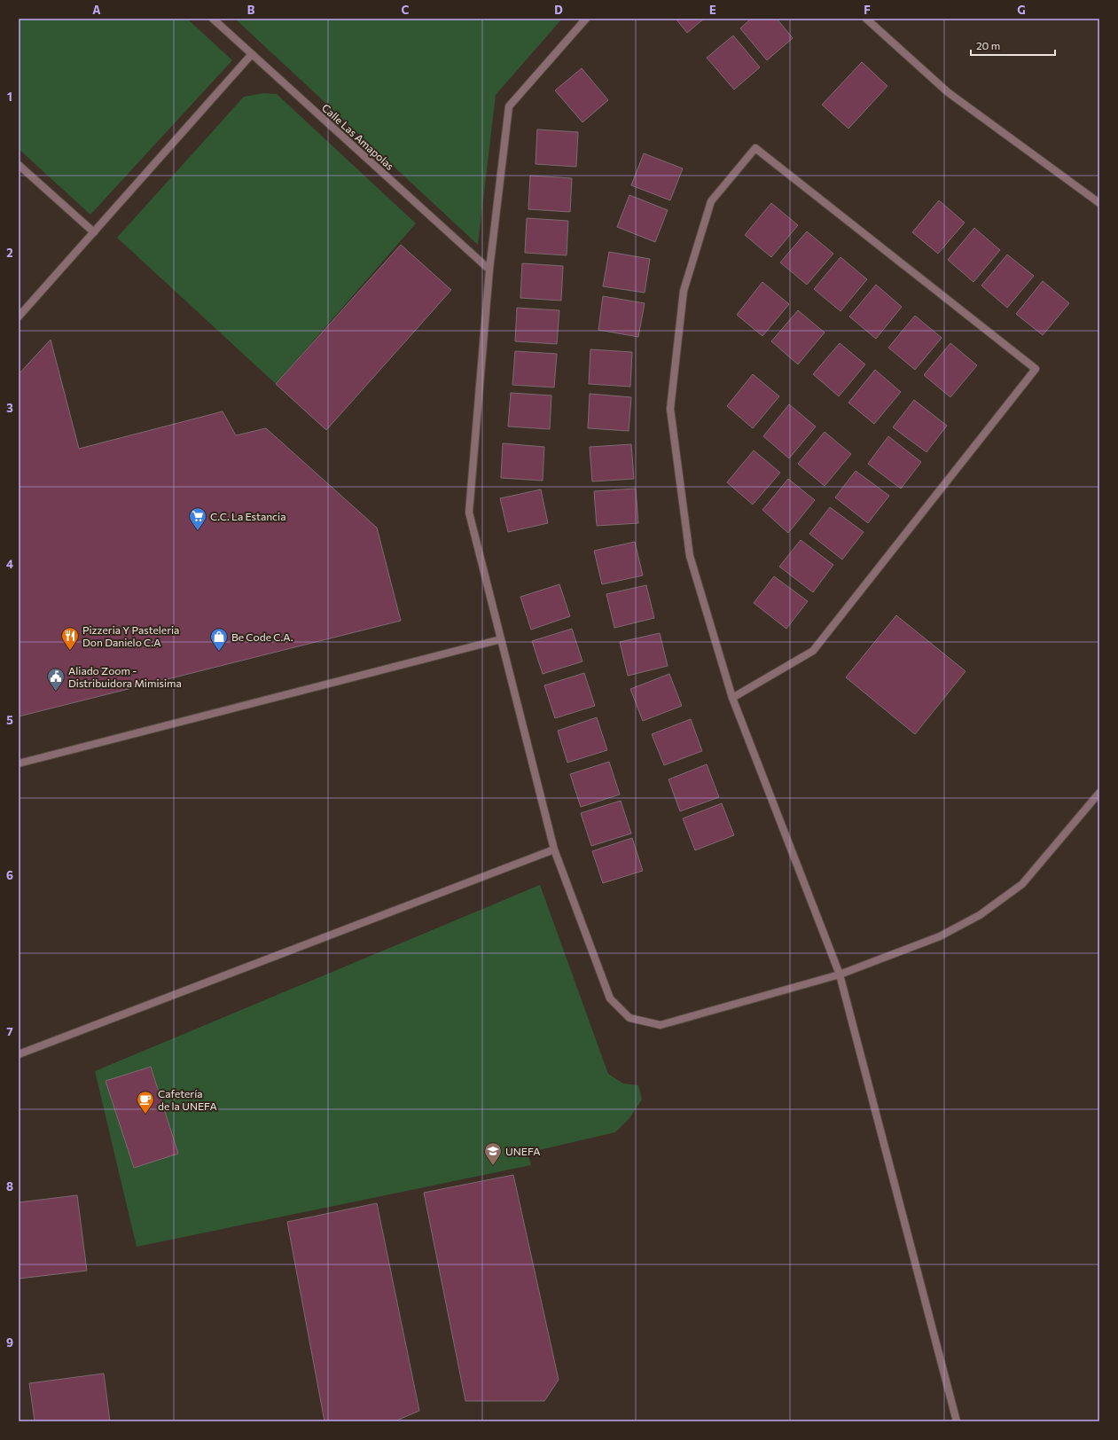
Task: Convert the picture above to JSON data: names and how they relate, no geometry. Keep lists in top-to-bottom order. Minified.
{"streets":{"street":["Calle Las Amapolas"]},"places":{"supermarket":["C.C. La Estancia"],"restaurant":["Pizzeria Y Pasteleria Don Danielo C.A"],"shop":["Be Code C.A."],"public building":["Aliado Zoom - Distribuidora Mimisima"],"cafe":["Cafetería de la UNEFA"],"school or university":["UNEFA"]},"scale_bar":"20 m","grid":{"columns":["A","B","C","D","E","F","G"],"rows":["1","2","3","4","5","6","7","8","9"]}}
